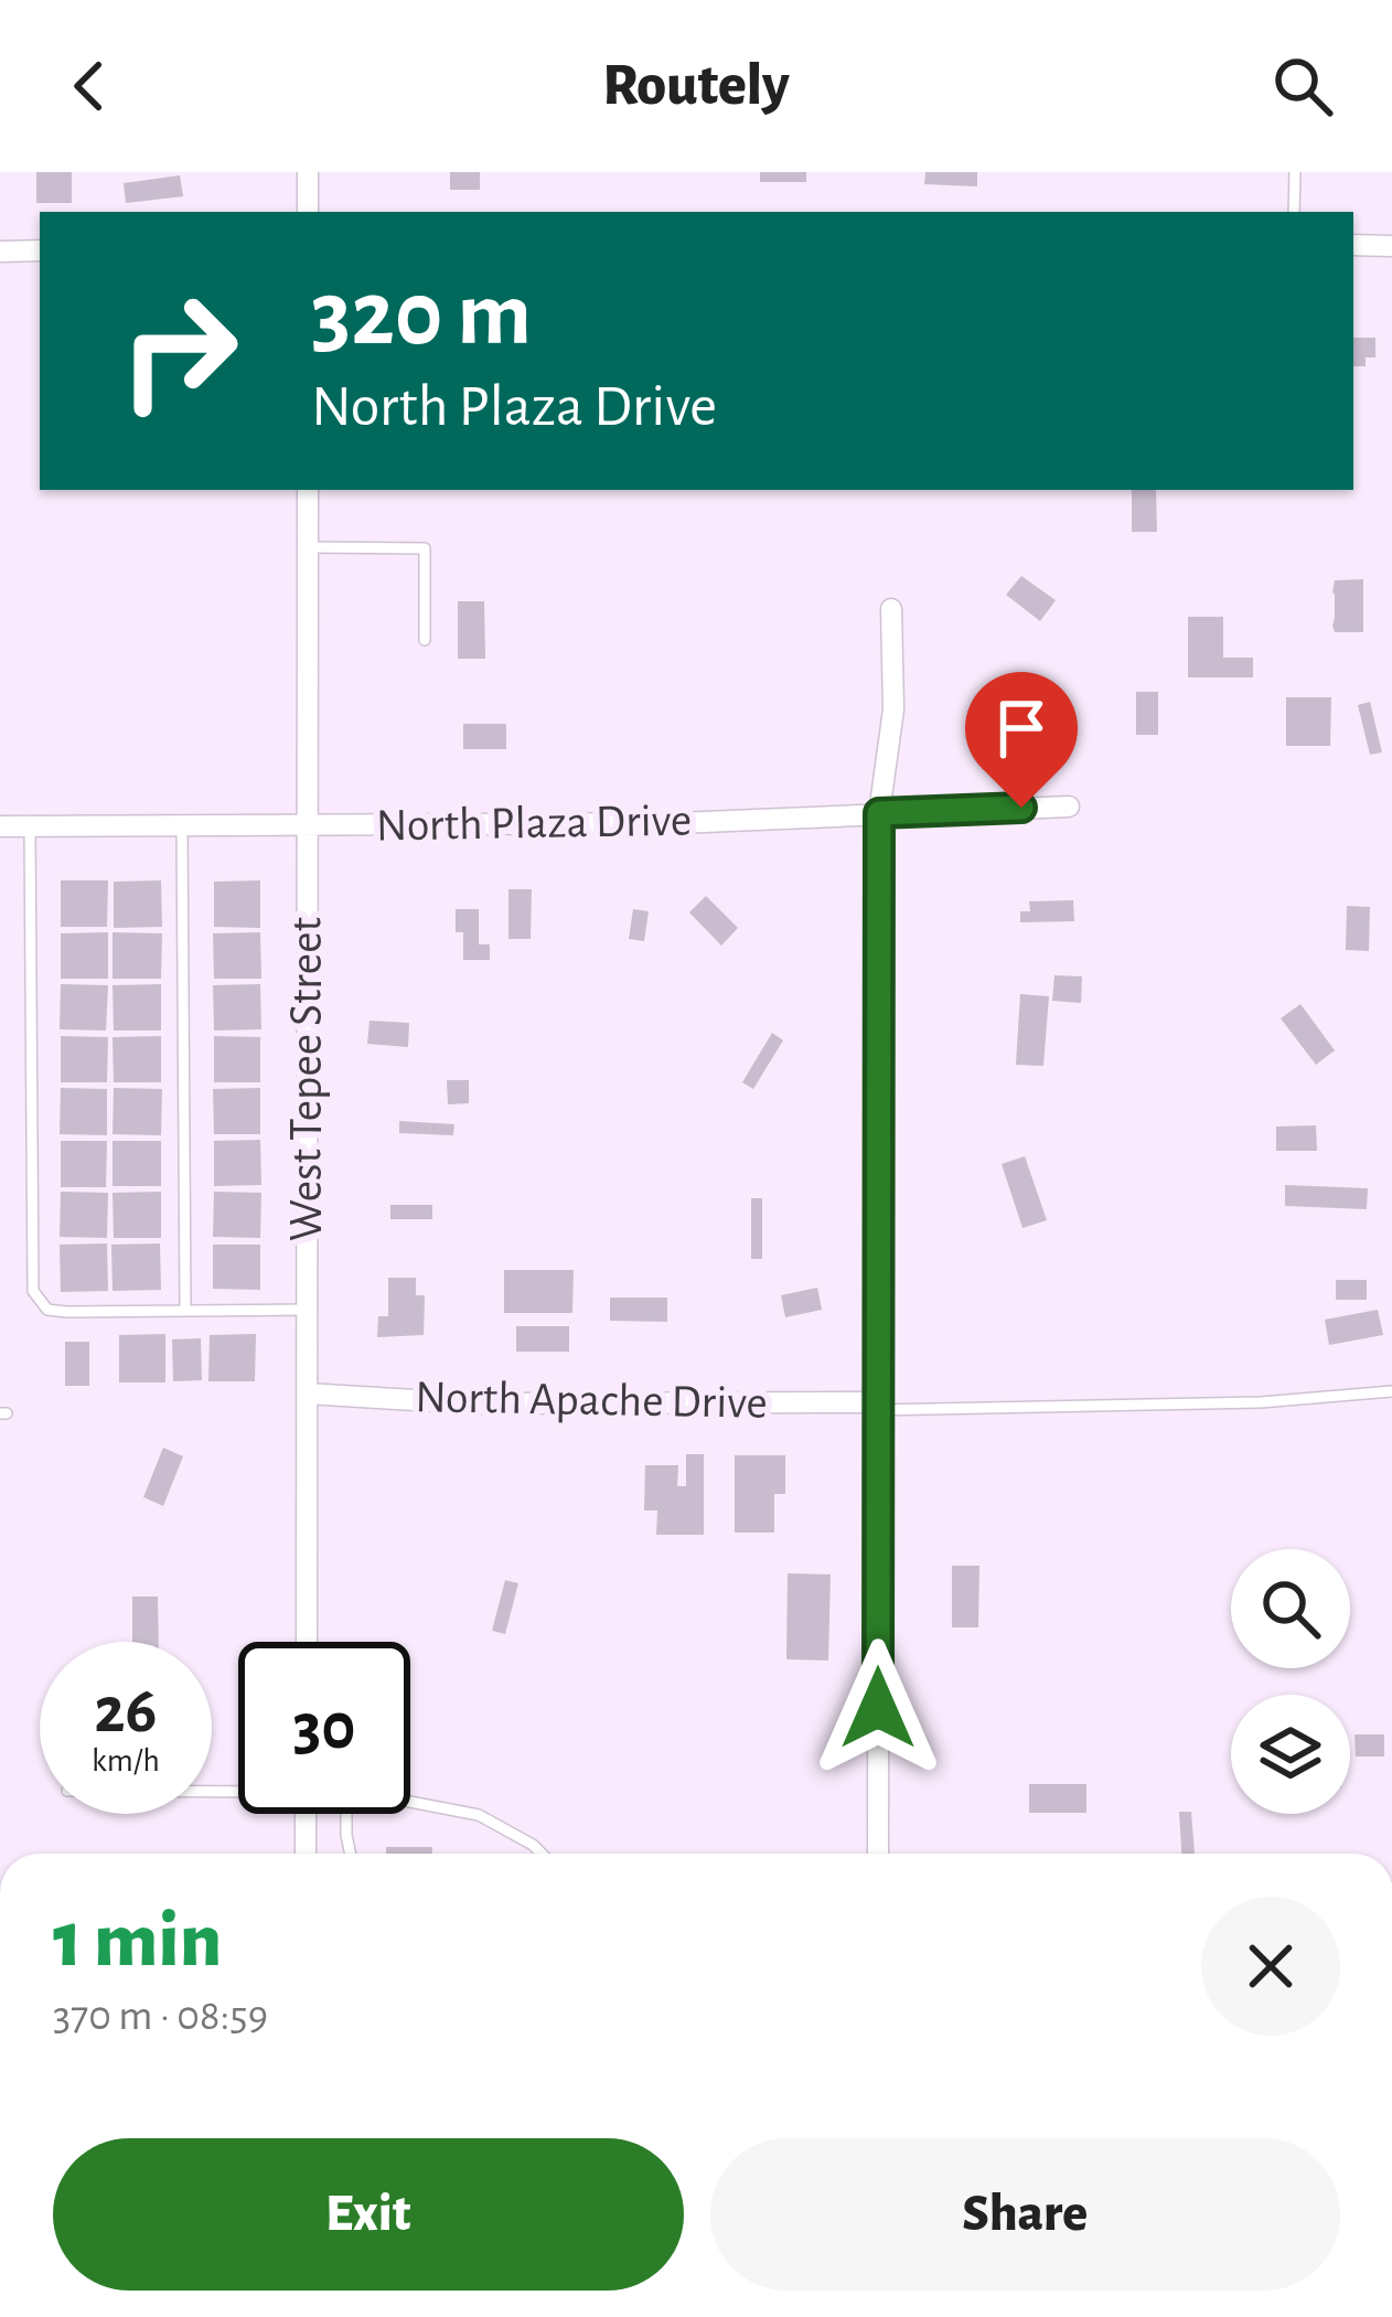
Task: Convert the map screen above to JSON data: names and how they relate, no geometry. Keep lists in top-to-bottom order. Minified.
{"streets":{"street":["North Plaza Drive","West Tepee Street","North Apache Drive"]},"crossings":[["North Plaza Drive","West Tepee Street"],["West Tepee Street","North Apache Drive"]],"page":{"header":"Routely","turn":["320 m","North Plaza Drive"],"speed":"26 km/h","limit":"30","heading":["1 min","370 m · 08:59"],"buttons":["Exit","Share"]}}
